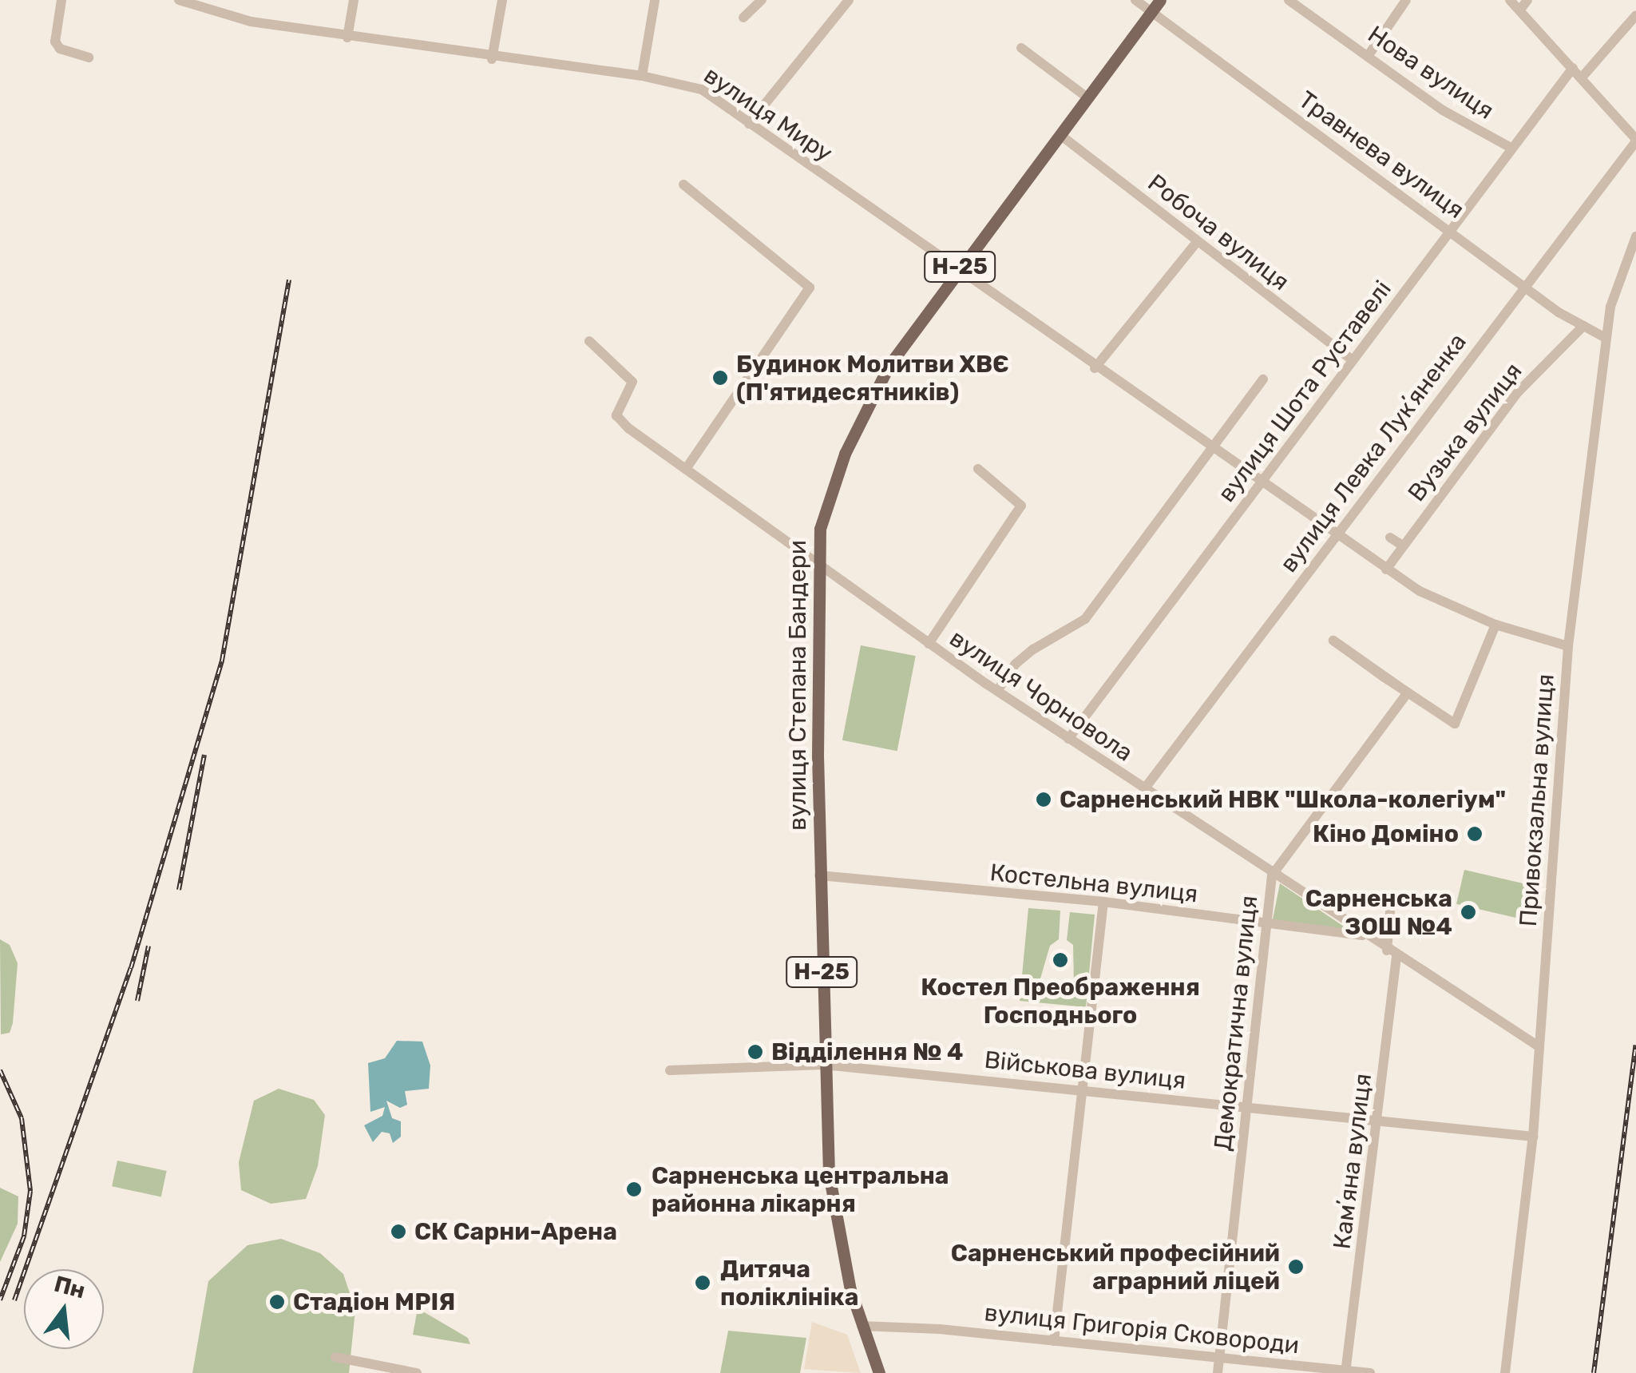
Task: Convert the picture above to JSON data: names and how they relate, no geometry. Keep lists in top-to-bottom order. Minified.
{"streets":{"main road":["Н-25","вулиця Степана Бандери"],"street":["Нова вулиця","вулиця Миру","Травнева вулиця","Робоча вулиця","вулиця Шота Руставелі","Вузька вулиця","вулиця Левка Лукʼяненка","вулиця Чорновола","Привокзальна вулиця","Костельна вулиця","Демократична вулиця","Військова вулиця","Камʼяна вулиця","вулиця Григорія Сковороди"]},"crossings":[["Нова вулиця","вулиця Шота Руставелі"],["вулиця Миру","вулиця Шота Руставелі"],["вулиця Миру","Вузька вулиця"],["вулиця Миру","вулиця Левка Лукʼяненка"],["вулиця Миру","вулиця Степана Бандери"],["вулиця Миру","Привокзальна вулиця"],["Травнева вулиця","вулиця Шота Руставелі"],["Травнева вулиця","Вузька вулиця"],["Травнева вулиця","вулиця Левка Лукʼяненка"],["Травнева вулиця","вулиця Степана Бандери"],["Травнева вулиця","Привокзальна вулиця"],["Робоча вулиця","вулиця Шота Руставелі"],["Робоча вулиця","вулиця Степана Бандери"],["вулиця Шота Руставелі","вулиця Чорновола"],["вулиця Левка Лукʼяненка","вулиця Чорновола"],["вулиця Степана Бандери","вулиця Чорновола"],["вулиця Степана Бандери","Костельна вулиця"],["вулиця Степана Бандери","Військова вулиця"],["вулиця Степана Бандери","вулиця Григорія Сковороди"],["вулиця Чорновола","Привокзальна вулиця"],["вулиця Чорновола","Костельна вулиця"],["вулиця Чорновола","Демократична вулиця"],["вулиця Чорновола","Камʼяна вулиця"],["Привокзальна вулиця","Військова вулиця"],["Костельна вулиця","Демократична вулиця"],["Демократична вулиця","Військова вулиця"],["Демократична вулиця","вулиця Григорія Сковороди"],["Військова вулиця","Камʼяна вулиця"],["Камʼяна вулиця","вулиця Григорія Сковороди"]],"places":["Будинок Молитви ХВЄ (П'ятидесятників)","Сарненський НВК \"Школа-колегіум\"","Кіно Доміно","Сарненська ЗОШ №4","Костел Преображення Господнього","Відділення № 4","Сарненська центральна районна лікарня","СК Сарни-Арена","Сарненський професійний аграрний ліцей","Дитяча поліклініка","Стадіон МРІЯ"],"north":"top"}
